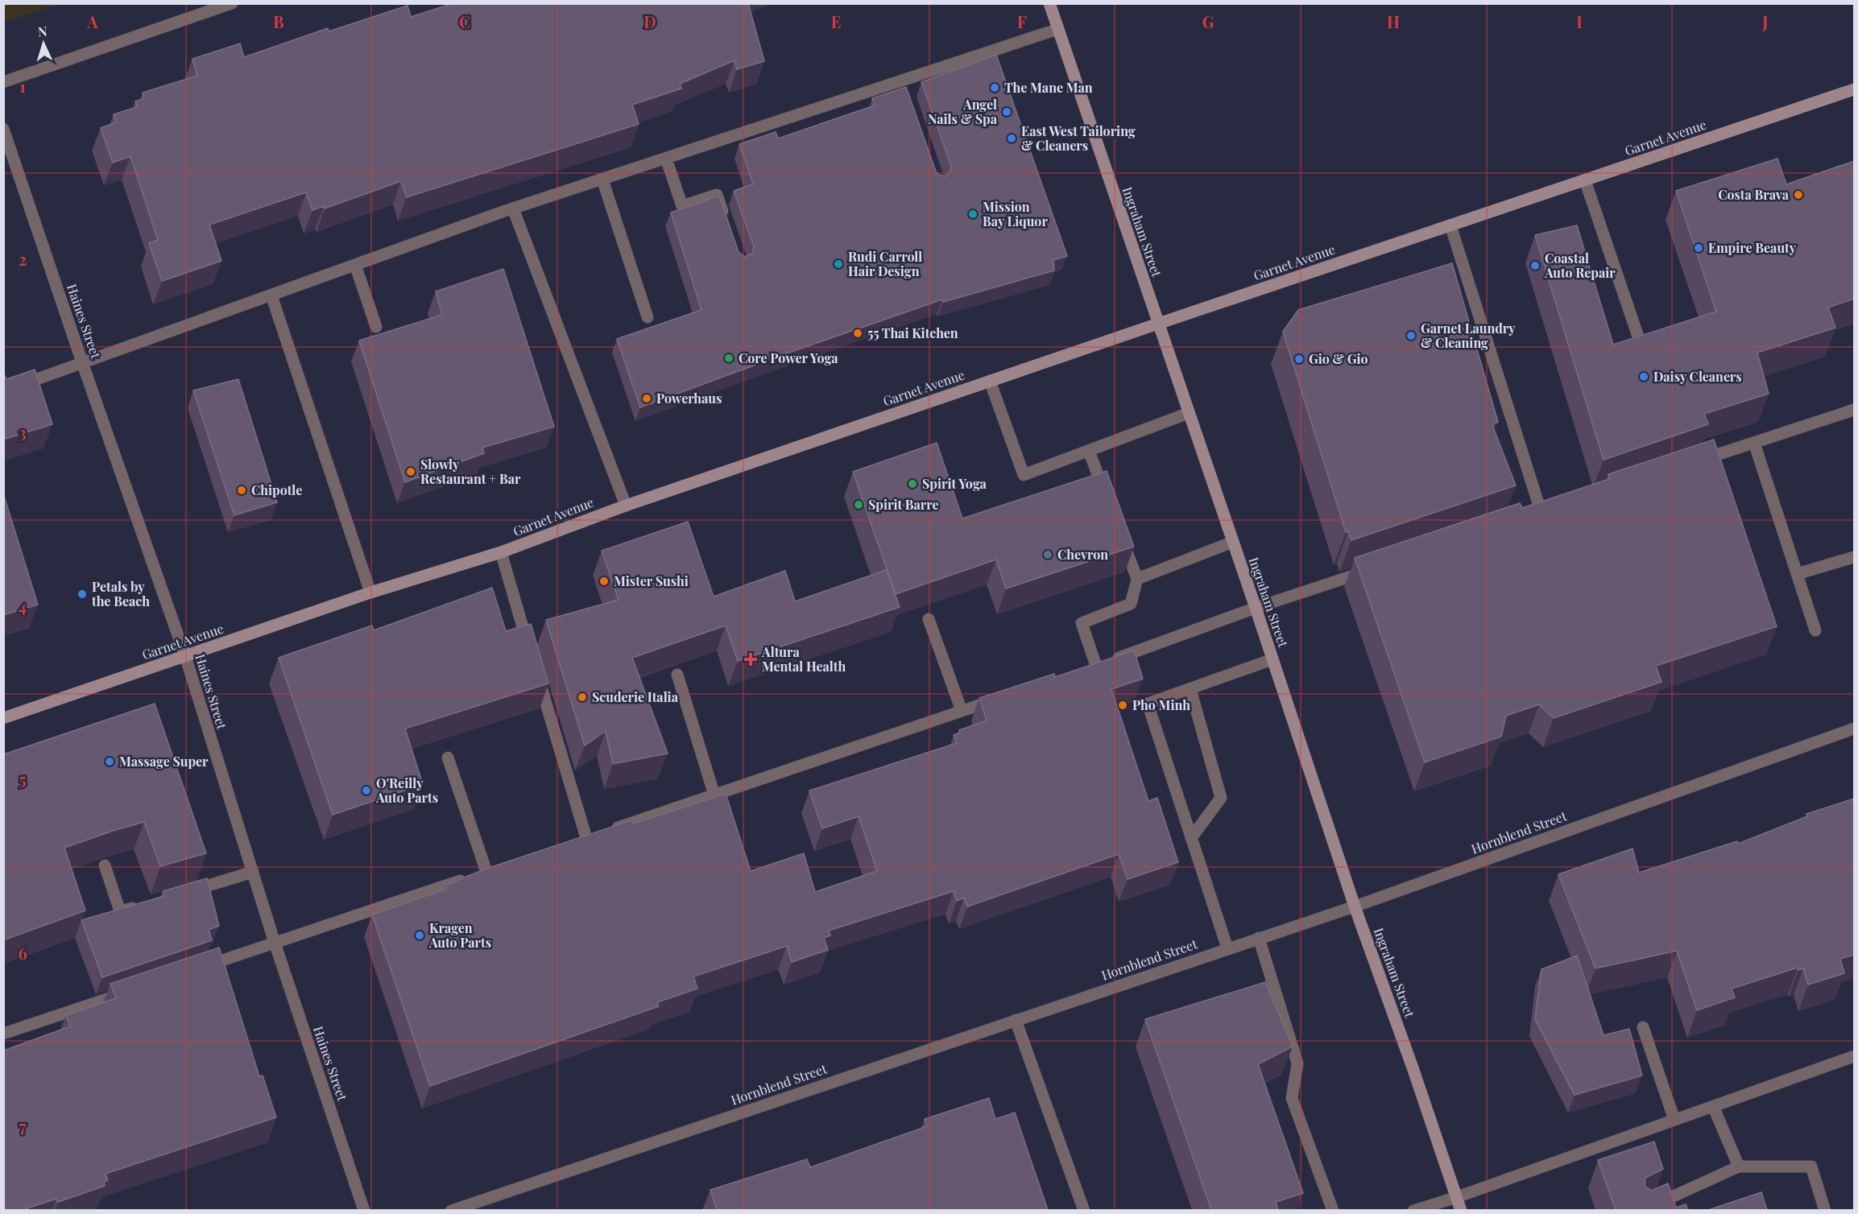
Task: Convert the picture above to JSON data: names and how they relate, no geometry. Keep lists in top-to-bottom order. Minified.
{"streets":{"main road":["Garnet Avenue","Ingraham Street"],"street":["Haines Street","Hornblend Street"]},"crossings":[["Garnet Avenue","Ingraham Street"],["Garnet Avenue","Haines Street"],["Ingraham Street","Hornblend Street"]],"places":{"other":["The Mane Man","Angel Nails & Spa","East West Tailoring & Cleaners","Costa Brava","Mission Bay Liquor","Empire Beauty","Rudi Carroll Hair Design","Coastal Auto Repair","55 Thai Kitchen","Garnet Laundry & Cleaning","Core Power Yoga","Gio & Gio","Daisy Cleaners","Powerhaus","Slowly Restaurant + Bar","Spirit Yoga","Chipotle","Spirit Barre","Chevron","Mister Sushi","Petals by the Beach","Scuderie Italia","Pho Minh","Massage Super","O'Reilly Auto Parts","Kragen Auto Parts"],"health":["Altura Mental Health"]},"north":"top","grid":{"columns":["A","B","C","D","E","F","G","H","I","J"],"rows":["1","2","3","4","5","6","7"]}}
